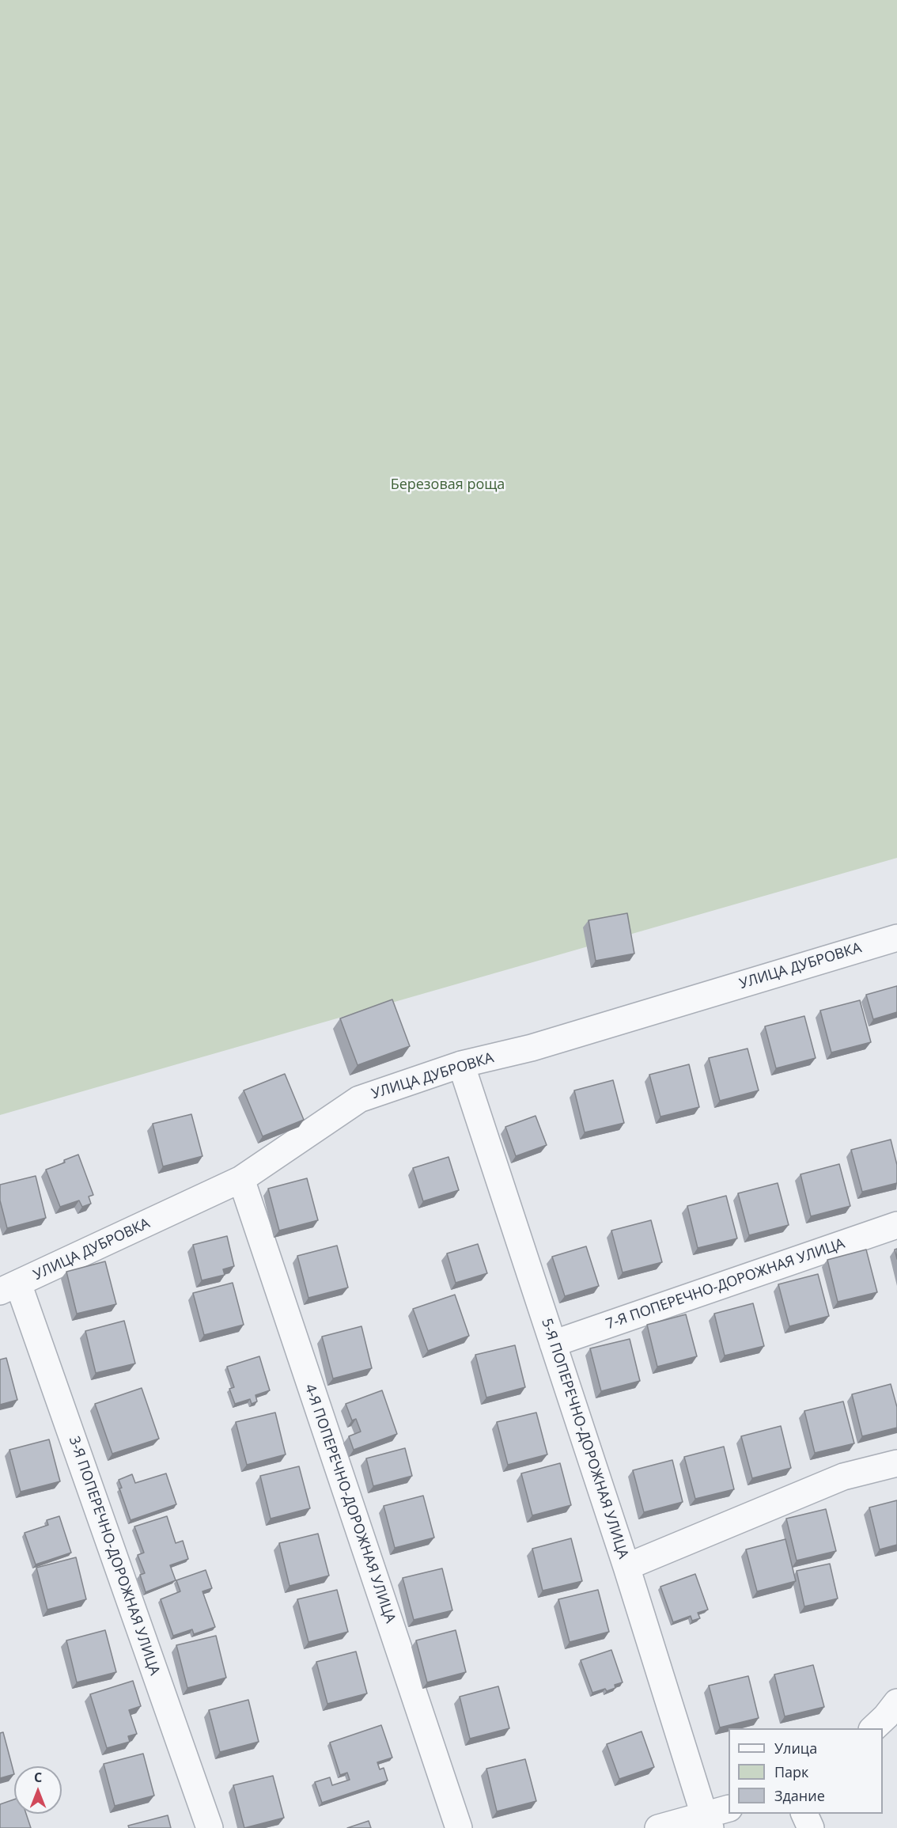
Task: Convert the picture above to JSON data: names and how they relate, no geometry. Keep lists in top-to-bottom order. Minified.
{"streets":{"street":["УЛИЦА ДУБРОВКА","7-Я ПОПЕРЕЧНО-ДОРОЖНАЯ УЛИЦА","5-Я ПОПЕРЕЧНО-ДОРОЖНАЯ УЛИЦА","4-Я ПОПЕРЕЧНО-ДОРОЖНАЯ УЛИЦА","3-Я ПОПЕРЕЧНО-ДОРОЖНАЯ УЛИЦА"]},"crossings":[["УЛИЦА ДУБРОВКА","5-Я ПОПЕРЕЧНО-ДОРОЖНАЯ УЛИЦА"],["УЛИЦА ДУБРОВКА","4-Я ПОПЕРЕЧНО-ДОРОЖНАЯ УЛИЦА"],["УЛИЦА ДУБРОВКА","3-Я ПОПЕРЕЧНО-ДОРОЖНАЯ УЛИЦА"],["7-Я ПОПЕРЕЧНО-ДОРОЖНАЯ УЛИЦА","5-Я ПОПЕРЕЧНО-ДОРОЖНАЯ УЛИЦА"]],"parks":["Березовая роща"],"legend":["Улица","Парк","Здание"],"north":"top"}
